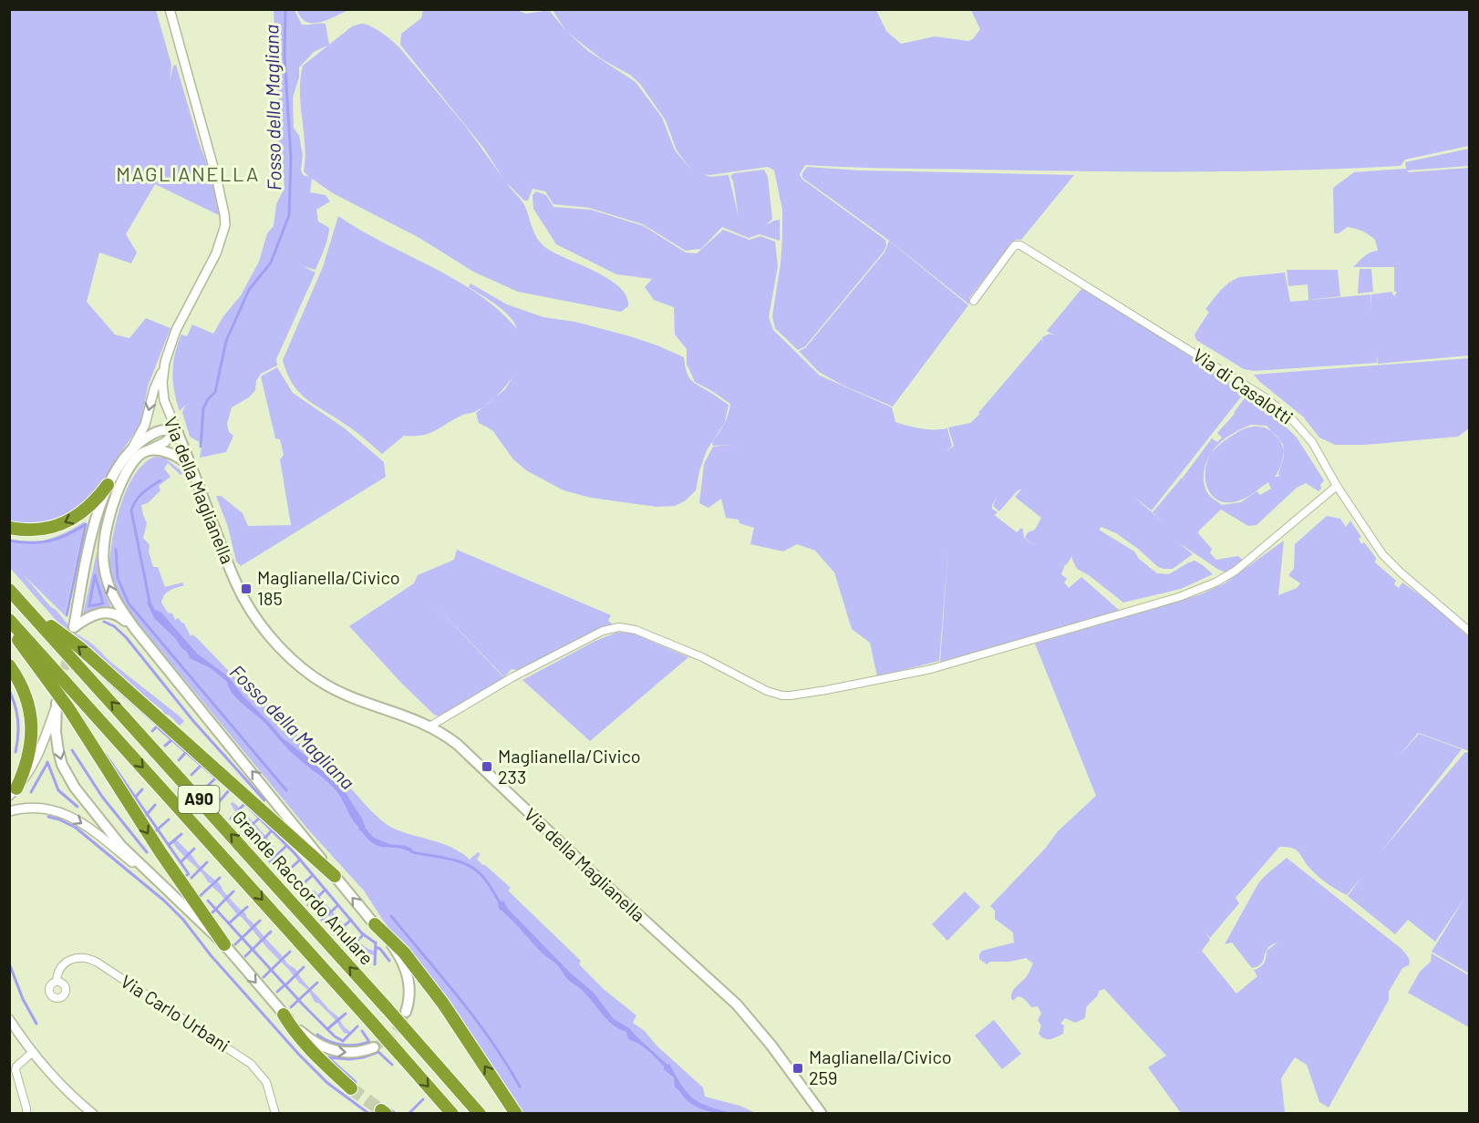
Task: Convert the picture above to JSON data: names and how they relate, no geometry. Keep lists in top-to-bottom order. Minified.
{"streets":{"highway":["A90","Grande Raccordo Anulare"],"main road":["Via della Maglianella"],"street":["Via di Casalotti","Via Carlo Urbani"]},"districts":["MAGLIANELLA"],"water":["Fosso della Magliana"],"places":{"transit":["Maglianella/Civico 185","Maglianella/Civico 233","Maglianella/Civico 259"]}}
